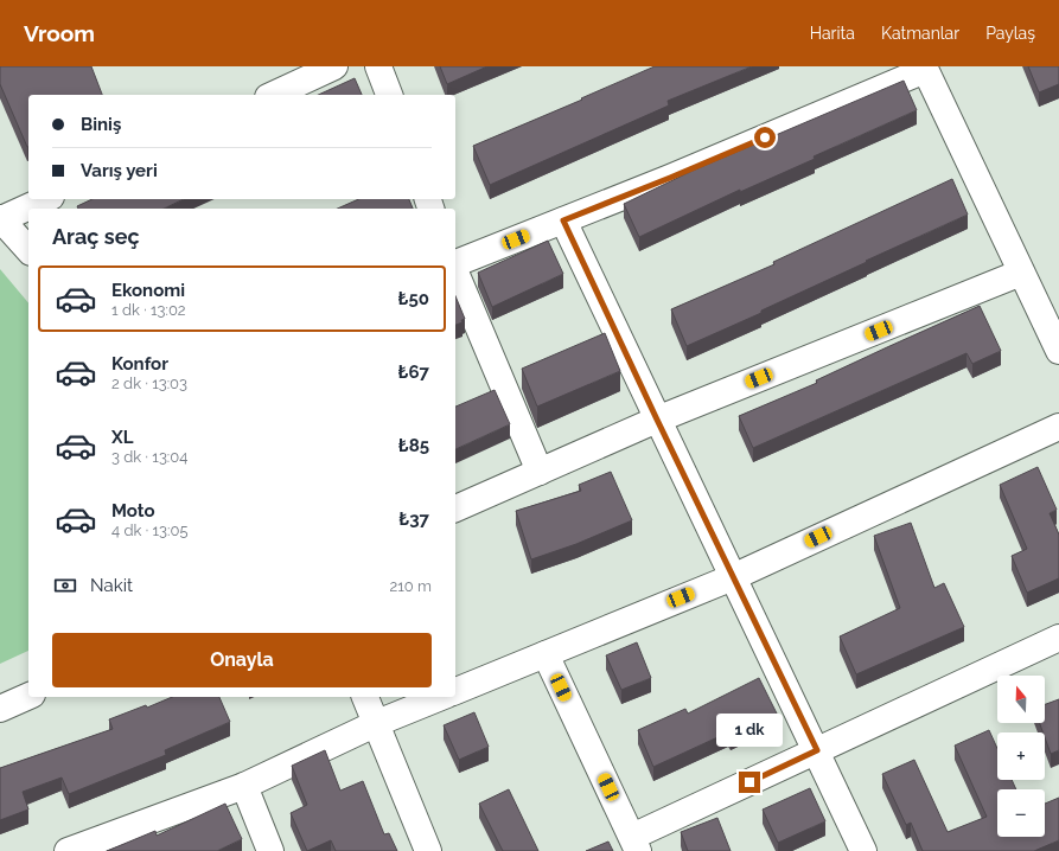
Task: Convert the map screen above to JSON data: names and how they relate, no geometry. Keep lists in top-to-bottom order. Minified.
{"north":"top","page":{"header":"Vroom","nav":["Harita","Katmanlar","Paylaş"],"banner":["Biniş","Varış yeri"],"heading":"Araç seç","list":[{"name":"Ekonomi","note":"1 dk · 13:02","value":"₺50"},{"name":"Konfor","note":"2 dk · 13:03","value":"₺67"},{"name":"XL","note":"3 dk · 13:04","value":"₺85"},{"name":"Moto","note":"4 dk · 13:05","value":"₺37"}],"pay":["Nakit","210 m"],"buttons":"Onayla","map_buttons":["+","−"],"bubble":"1 dk"}}
